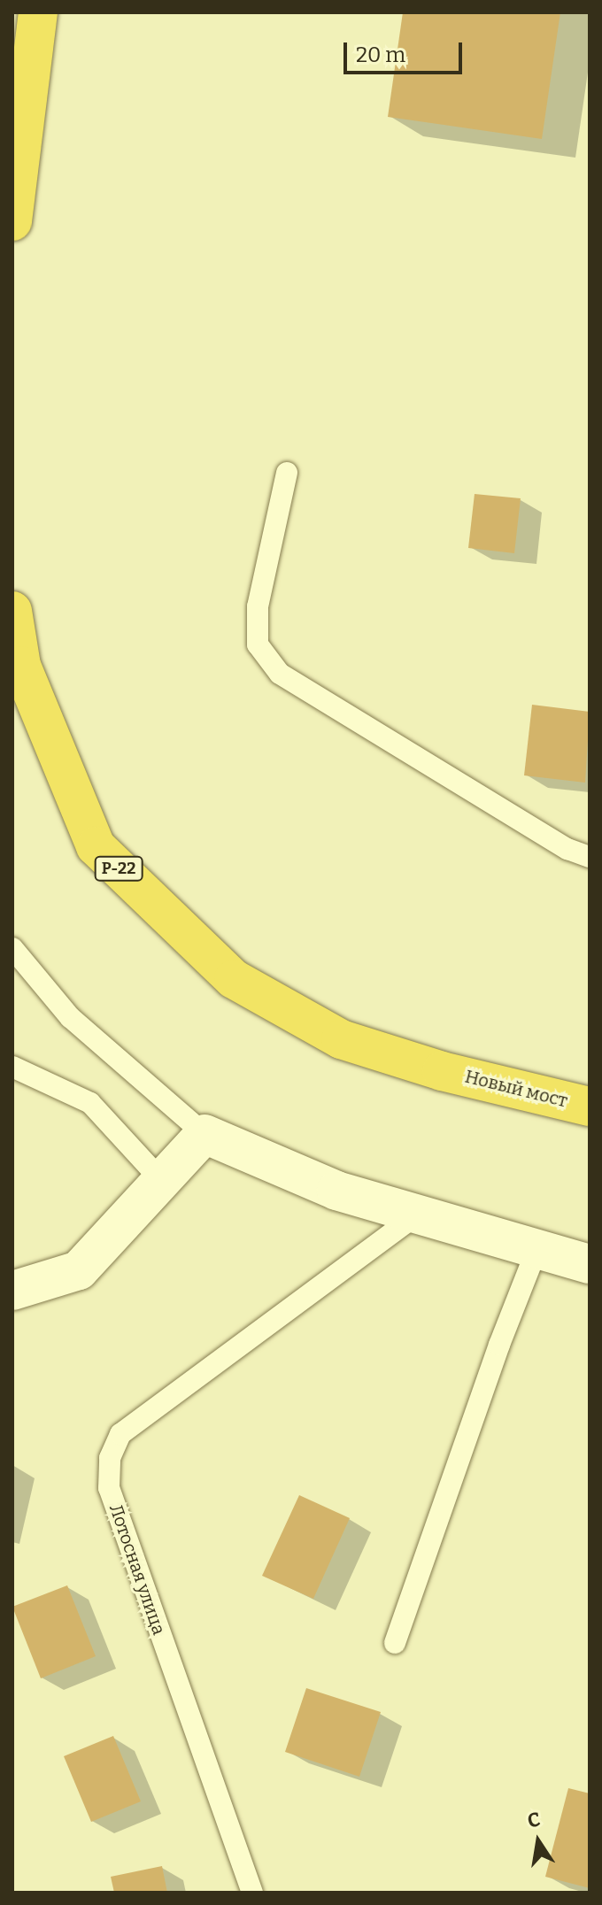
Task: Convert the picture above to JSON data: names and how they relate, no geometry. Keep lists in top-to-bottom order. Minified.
{"streets":{"highway":["Р-22","Новый мост"],"lane":["Лотосная улица"]},"scale_bar":"20 m","north":"top"}
